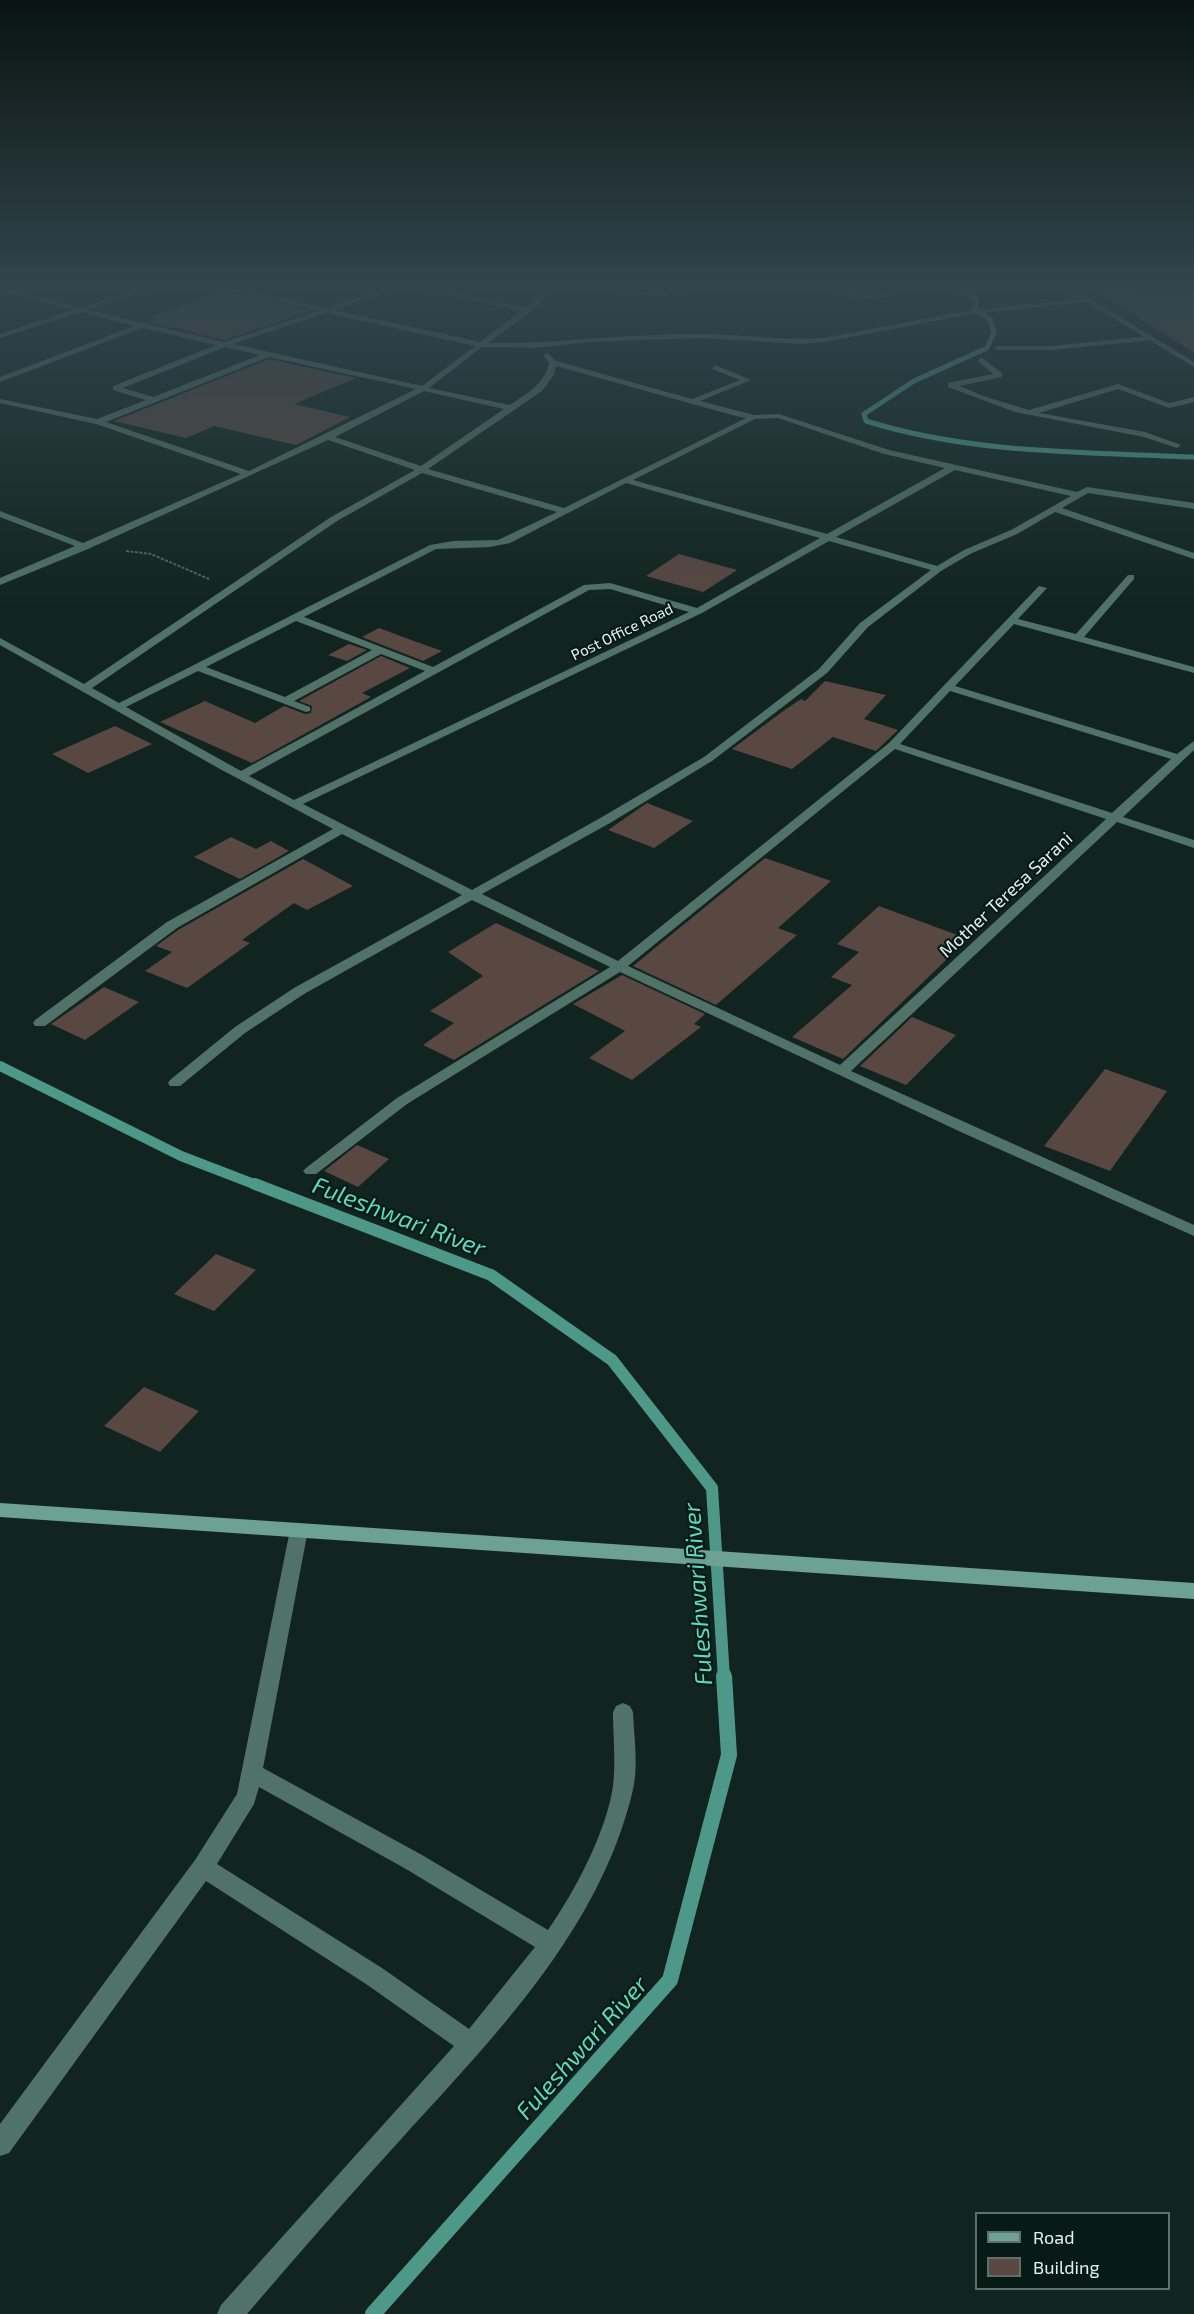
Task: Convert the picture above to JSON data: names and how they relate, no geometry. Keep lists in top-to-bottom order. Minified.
{"streets":{"street":["Post Office Road","Mother Teresa Sarani"]},"water":["Fuleshwari River"],"legend":["Road","Building"]}
